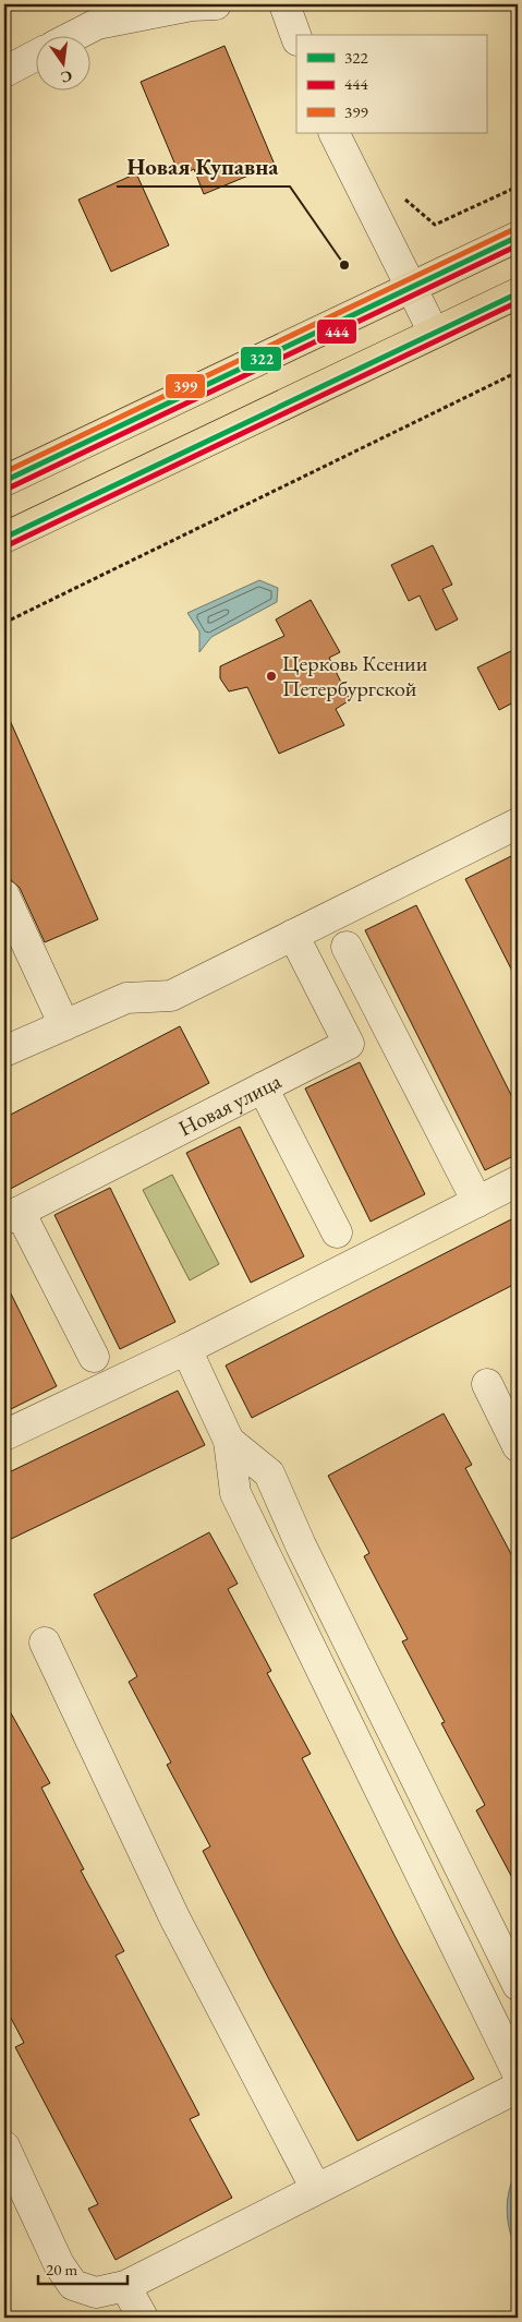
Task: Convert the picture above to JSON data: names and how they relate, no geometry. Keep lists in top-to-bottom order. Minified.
{"streets":{"street":["Новая улица"]},"places":["Новая Купавна","Церковь Ксении Петербургской"],"lines":["transit line 399","transit line 322","transit line 444"],"legend":["322","444","399"],"scale_bar":"20 m","north":"bottom"}
